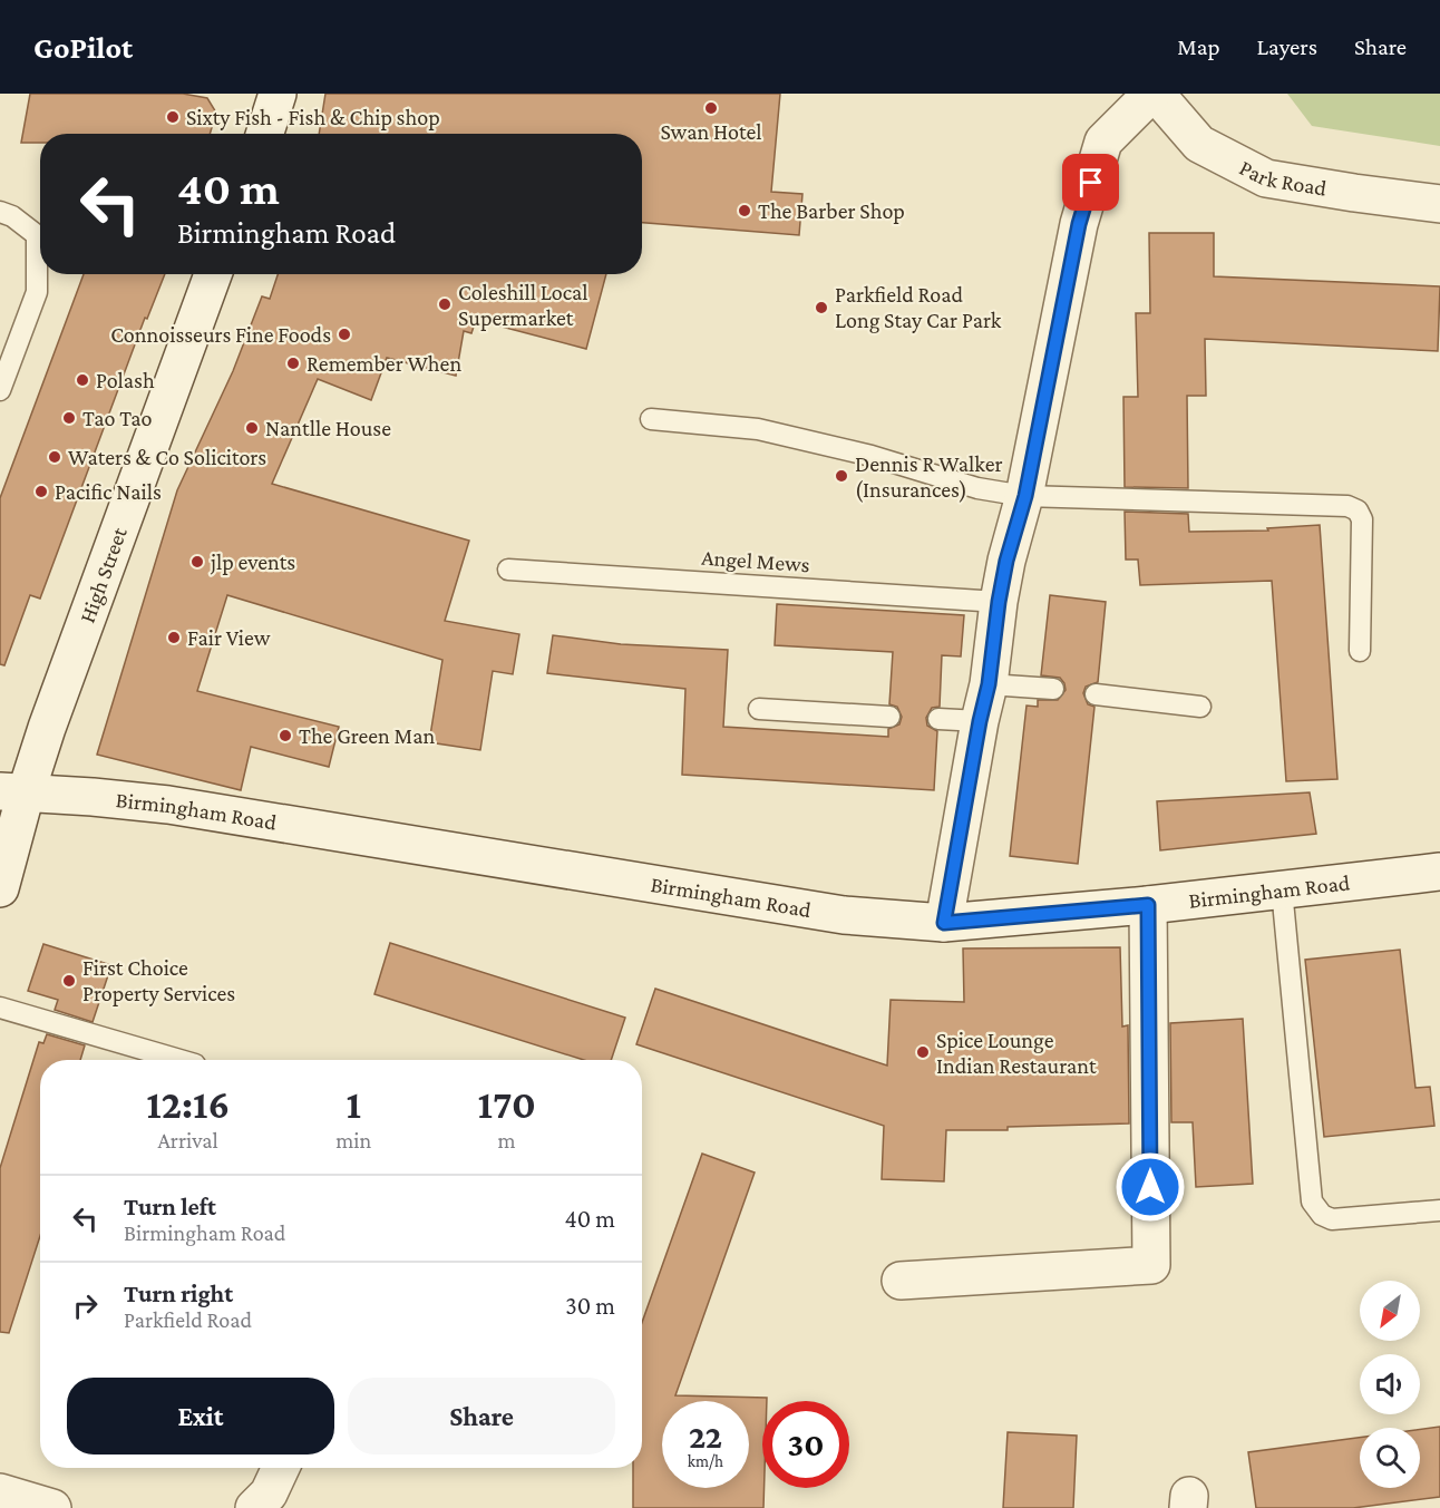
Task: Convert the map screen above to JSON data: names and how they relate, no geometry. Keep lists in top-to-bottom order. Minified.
{"streets":{"main road":["Park Road","High Street","Birmingham Road"],"lane":["Angel Mews"]},"crossings":[["High Street","Birmingham Road"]],"places":["Swan Hotel","Sixty Fish - Fish & Chip shop","The Barber Shop","Coleshill Local Supermarket","Parkfield Road Long Stay Car Park","Connoisseurs Fine Foods","Remember When","Polash","Tao Tao","Nantlle House","Waters & Co Solicitors","Dennis R Walker (Insurances)","Pacific Nails","jlp events","Fair View","The Green Man","First Choice Property Services","Spice Lounge Indian Restaurant"],"north":"bottom left","page":{"header":"GoPilot","nav":["Map","Layers","Share"],"turn":["40 m","Birmingham Road"],"eta":["12:16","Arrival","1","min","170","m"],"list":[{"name":"Turn left","note":"Birmingham Road","value":"40 m"},{"name":"Turn right","note":"Parkfield Road","value":"30 m"}],"buttons":["Exit","Share"],"speed":"22 km/h","limit":"30"}}
